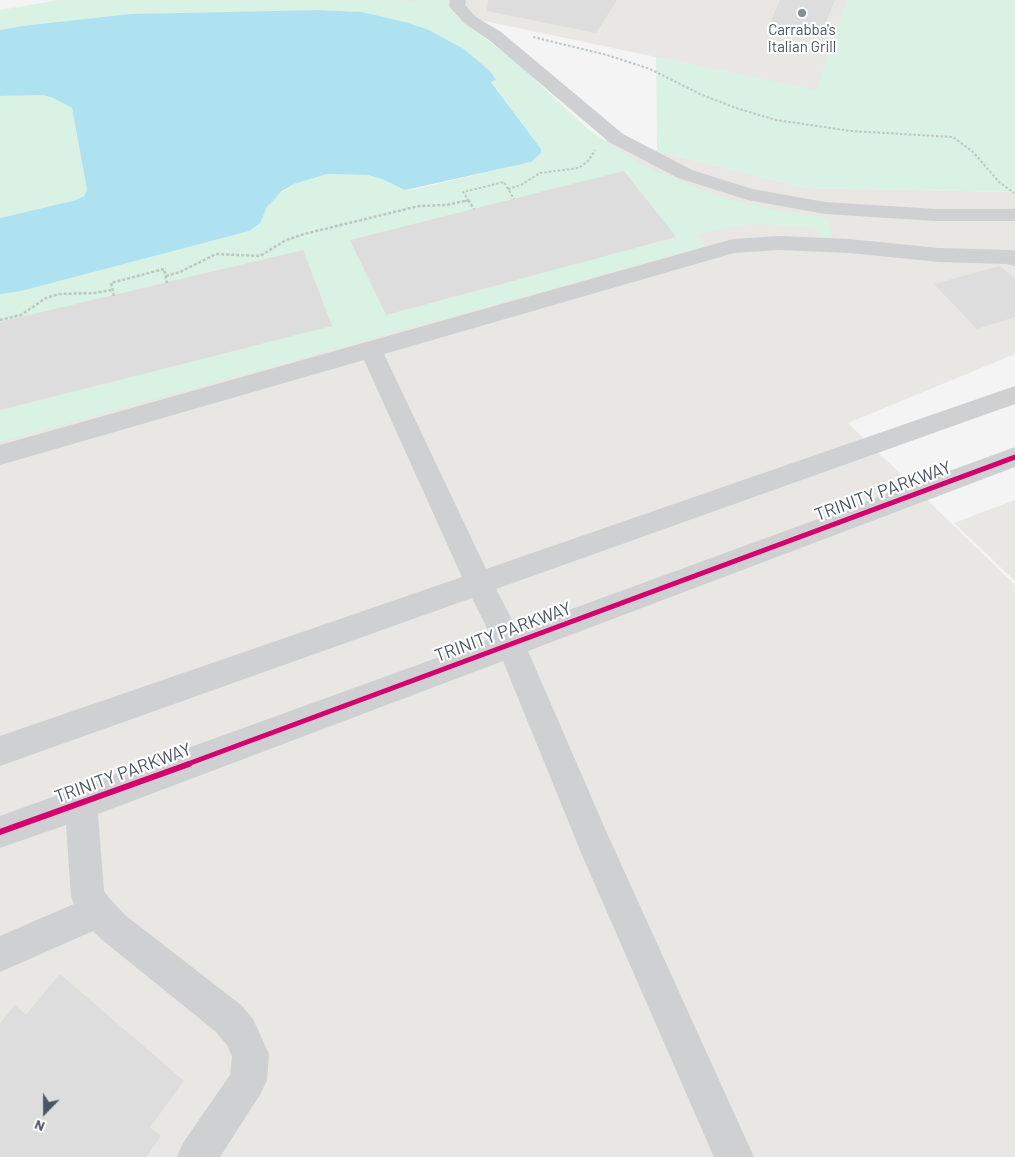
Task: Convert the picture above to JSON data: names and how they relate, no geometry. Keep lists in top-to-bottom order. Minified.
{"streets":{"street":["TRINITY PARKWAY"]},"places":["Carrabba's Italian Grill"],"north":"bottom"}
